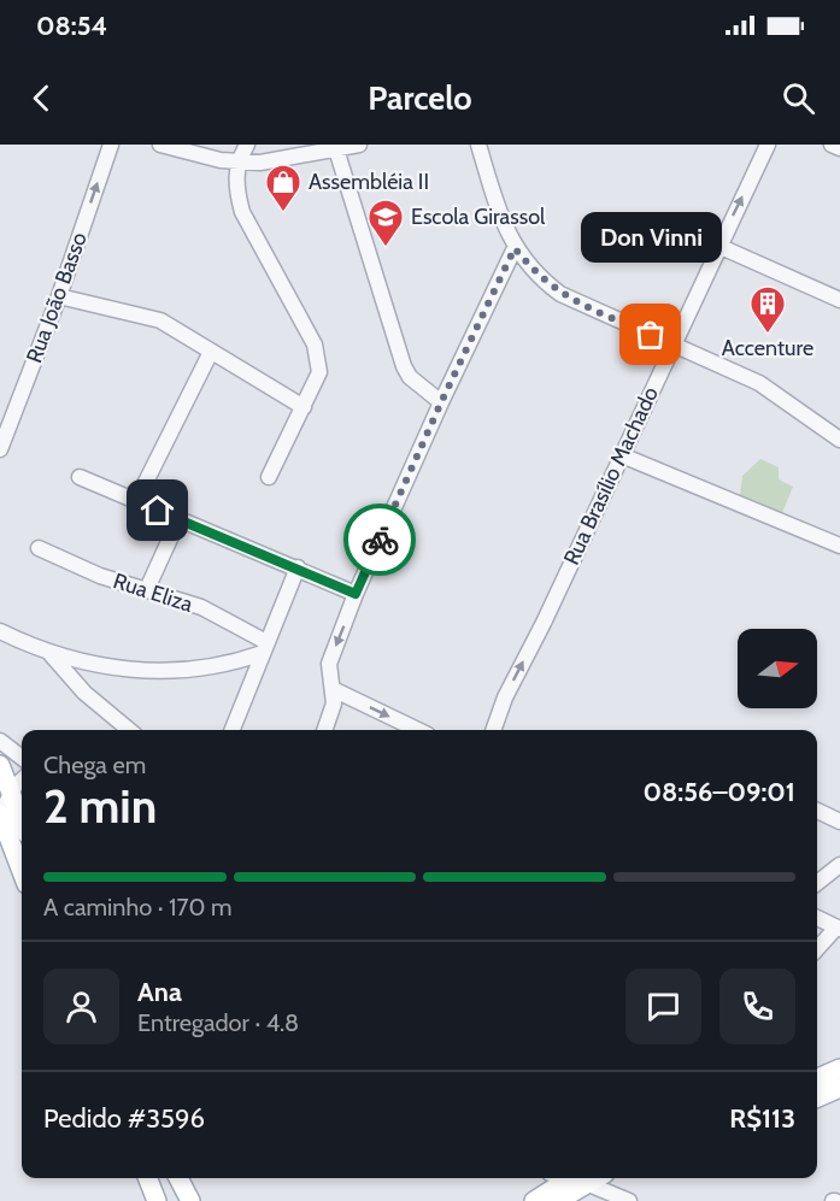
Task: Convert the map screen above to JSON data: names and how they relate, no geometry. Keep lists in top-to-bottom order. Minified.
{"streets":{"street":["Rua João Basso","Rua Brasílio Machado","Rua Eliza"]},"one_way":["Rua João Basso","Rua Brasílio Machado"],"places":{"shop":["Assembléia II"],"school or university":["Escola Girassol"],"building":["Accenture"],"other":["Don Vinni"]},"north":"right","page":{"status":"08:54","header":"Parcelo","bubble":"Don Vinni","heading":["2 min","Chega em","08:56–09:01"],"panel":["Ana","Entregador · 4.8","Pedido #3596","R$113"],"bar":"A caminho · 170 m"}}
